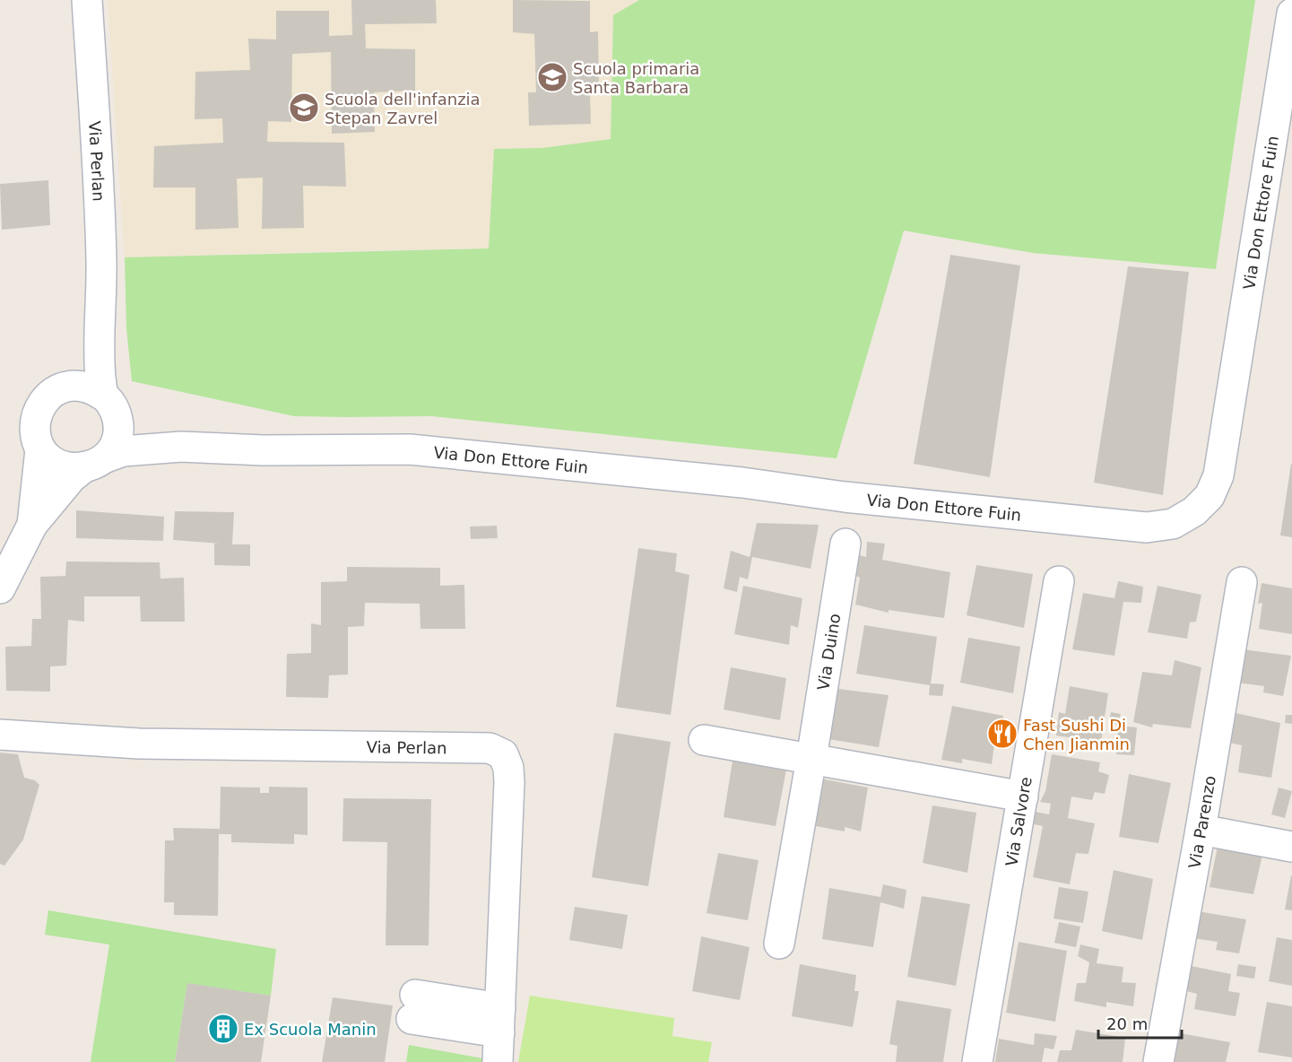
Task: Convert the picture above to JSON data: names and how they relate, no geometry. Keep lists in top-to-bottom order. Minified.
{"streets":{"street":["Via Perlan","Via Don Ettore Fuin","Via Duino","Via Salvore","Via Parenzo"]},"crossings":[["Via Perlan","Via Don Ettore Fuin"]],"places":{"school or university":["Scuola primaria Santa Barbara","Scuola dell'infanzia Stepan Zavrel"],"restaurant":["Fast Sushi Di Chen Jianmin"],"building":["Ex Scuola Manin"]},"scale_bar":"20 m"}
